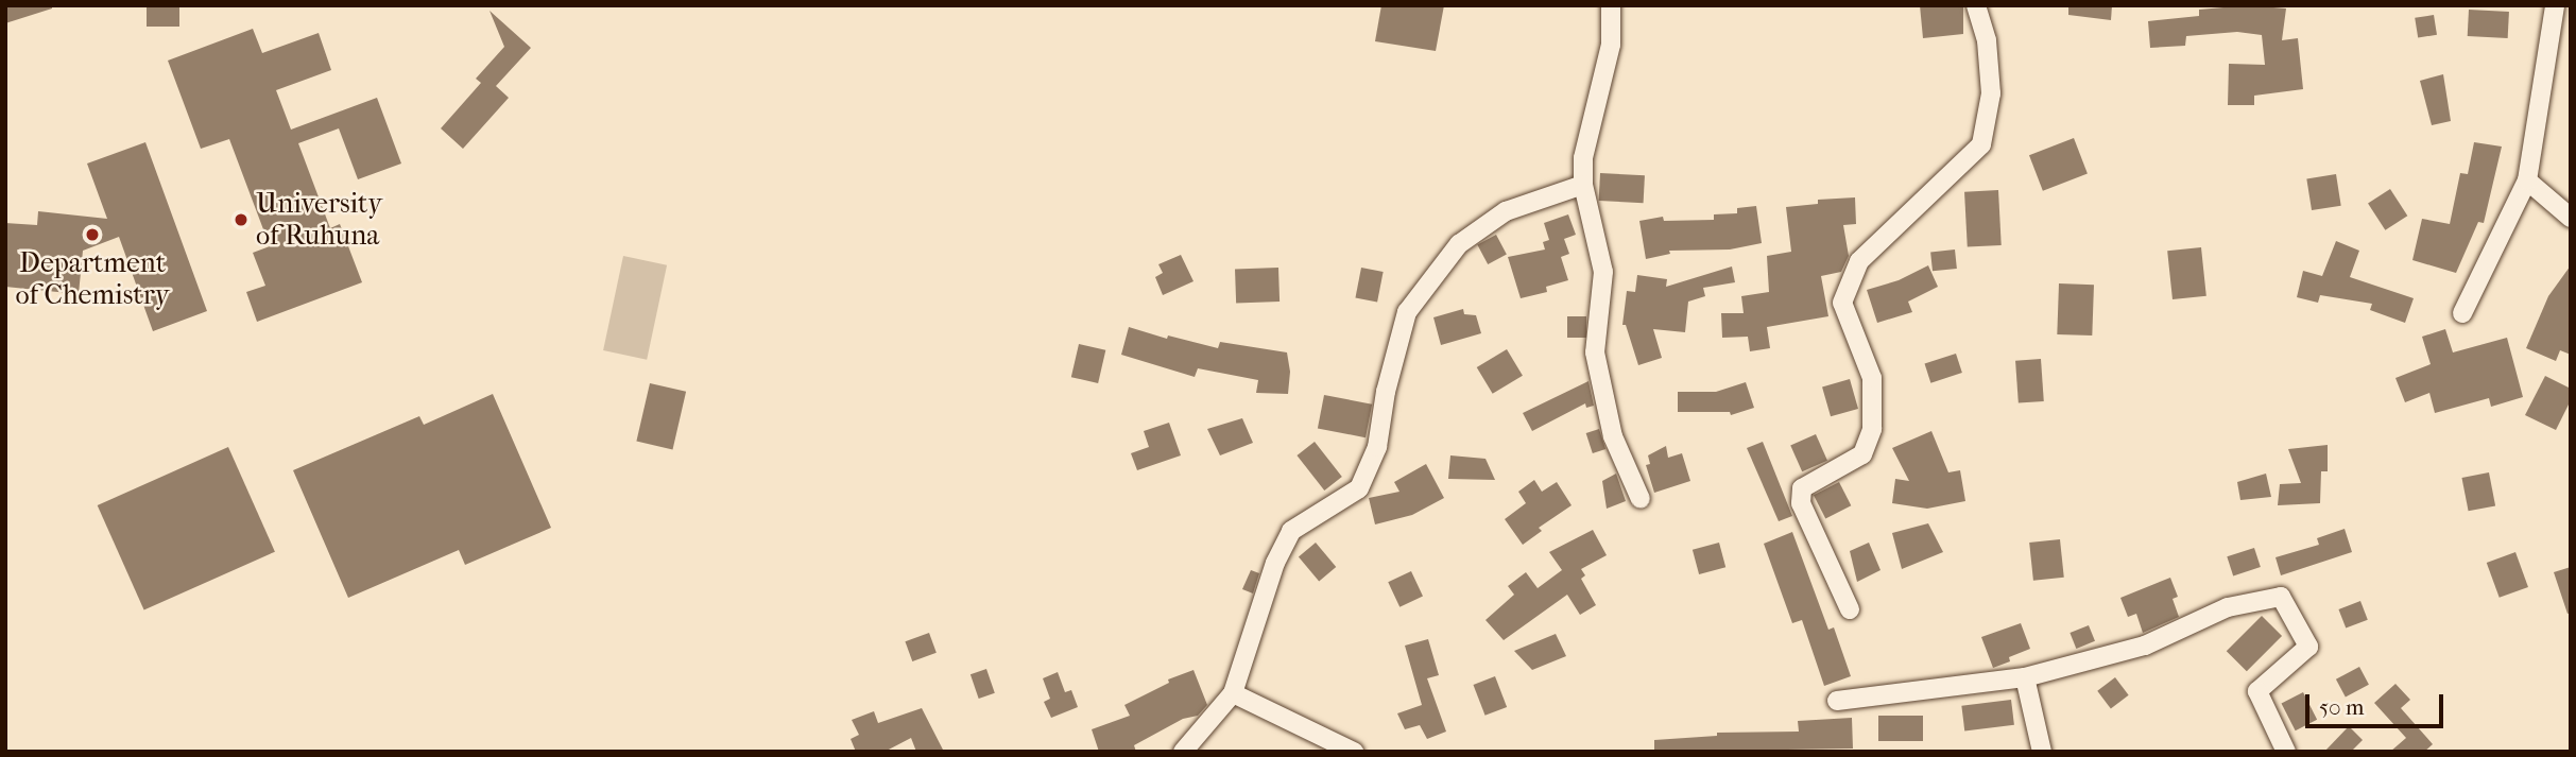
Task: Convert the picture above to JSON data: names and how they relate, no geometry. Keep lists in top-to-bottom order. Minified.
{"places":["University of Ruhuna","Department of Chemistry"],"scale_bar":"50 m"}
